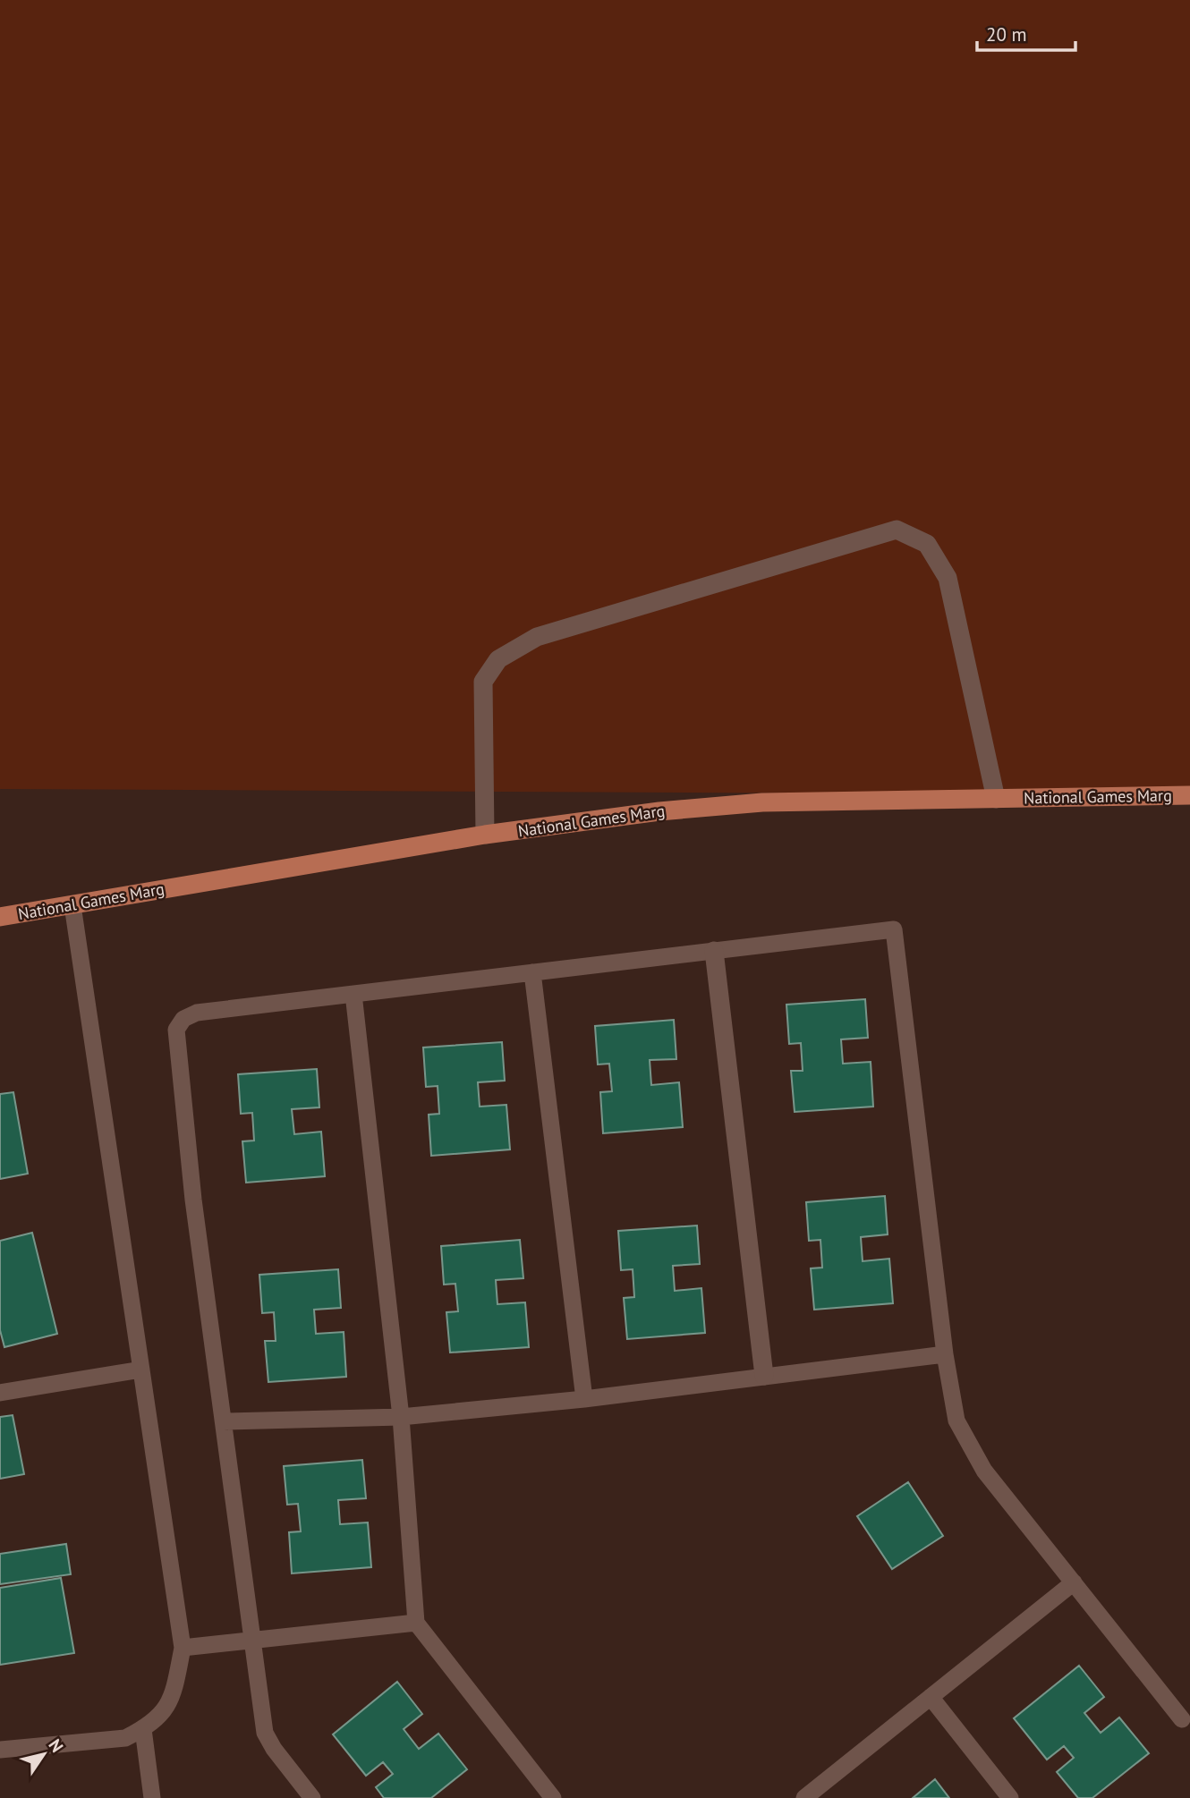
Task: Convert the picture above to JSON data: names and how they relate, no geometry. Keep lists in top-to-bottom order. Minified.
{"streets":{"main road":["National Games Marg"]},"scale_bar":"20 m","north":"top right"}
